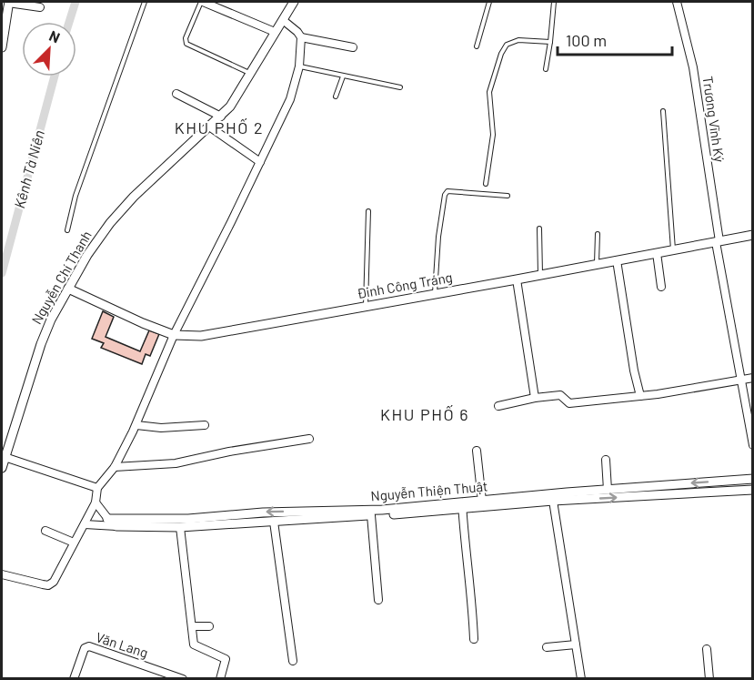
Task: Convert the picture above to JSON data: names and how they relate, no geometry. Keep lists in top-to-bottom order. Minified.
{"streets":{"street":["Trương Vĩnh Ký","Nguyễn Chí Thanh","Đinh Công Tráng","Nguyễn Thiện Thuật","Văn Lang"]},"crossings":[["Trương Vĩnh Ký","Đinh Công Tráng"],["Nguyễn Chí Thanh","Đinh Công Tráng"]],"districts":["KHU PHỐ 2","KHU PHỐ 6"],"water":["Kênh Tà Niên"],"scale_bar":"100 m","north":"top right"}
